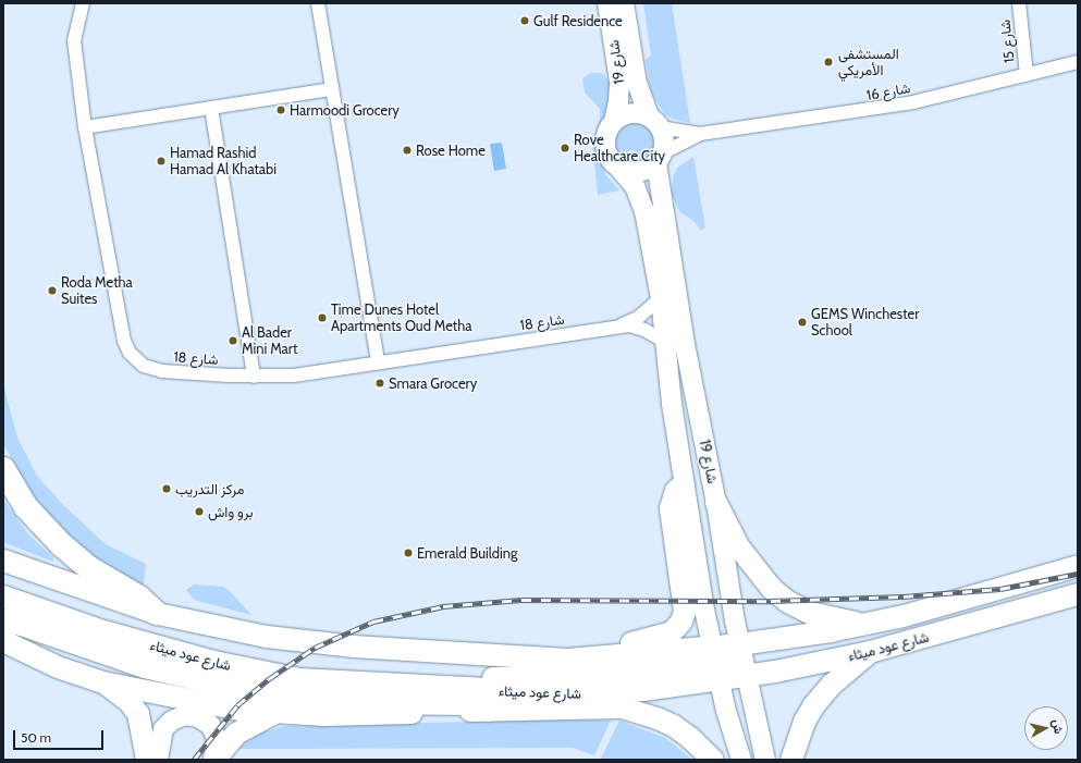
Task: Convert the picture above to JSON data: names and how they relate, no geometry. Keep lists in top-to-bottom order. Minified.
{"streets":{"main road":["شارع 19","شارع عود ميثاء"],"street":["شارع 15","شارع 16","شارع 18"]},"crossings":[["شارع 15","شارع 16"],["شارع 19","شارع 16"],["شارع 19","شارع 18"],["شارع 19","شارع عود ميثاء"]],"places":["Gulf Residence","المستشفى الأمريكي","Harmoodi Grocery","Rove Healthcare City","Rose Home","Hamad Rashid Hamad Al Khatabi","Roda Metha Suites","Time Dunes Hotel Apartments Oud Metha","GEMS Winchester School","Al Bader Mini Mart","Smara Grocery","مركز التدريب","برو واش","Emerald Building"],"scale_bar":"50 m","north":"right"}
